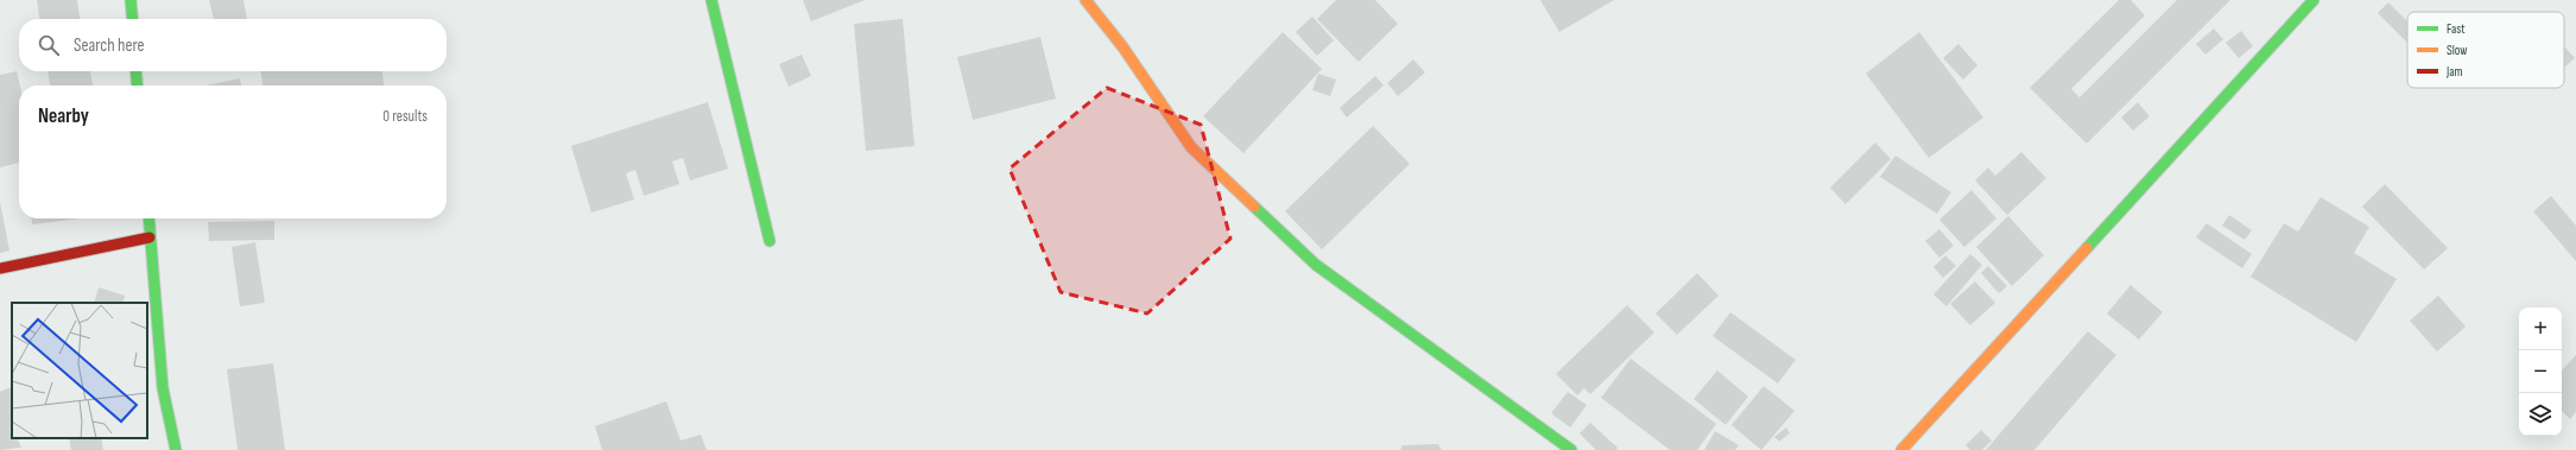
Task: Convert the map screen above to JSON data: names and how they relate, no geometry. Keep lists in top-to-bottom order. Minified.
{"legend":["Fast","Slow","Jam"],"page":{"search":"Search here","heading":["Nearby","0 results"],"map_buttons":["+","−"]}}
